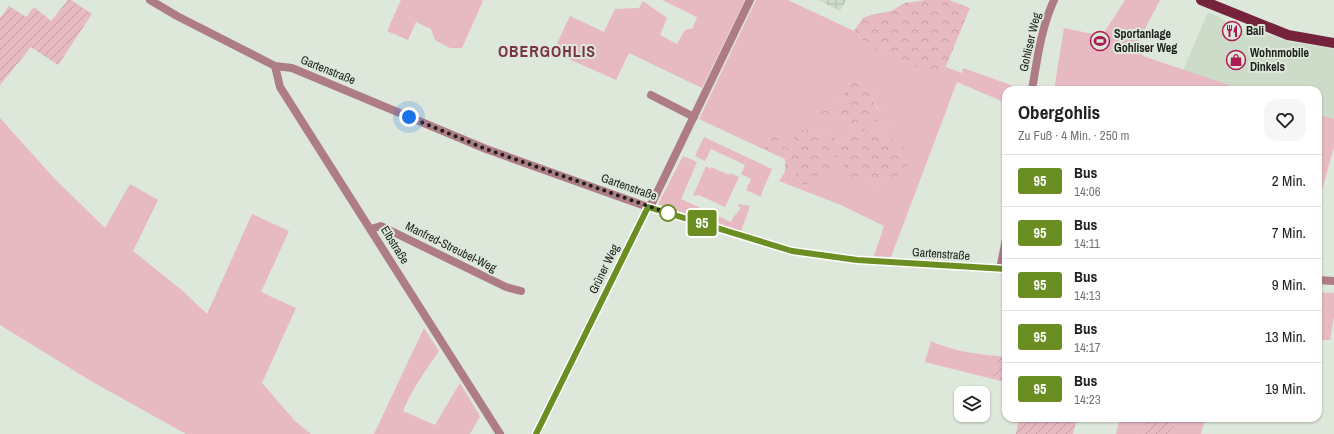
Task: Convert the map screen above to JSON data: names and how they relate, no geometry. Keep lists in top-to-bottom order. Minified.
{"streets":{"street":["Gohliser Weg","Gartenstraße","Elbstraße","Manfred-Streubel-Weg","Grüner Weg"]},"crossings":[["Gartenstraße","Elbstraße"],["Gartenstraße","Grüner Weg"],["Elbstraße","Manfred-Streubel-Weg"]],"districts":["OBERGOHLIS"],"places":{"restaurant":["Bali"],"sports":["Sportanlage Gohliser Weg"],"shop":["Wohnmobile Dinkels"]},"lines":["bus line 95"],"page":{"on_map":"95","heading":["Obergohlis","Zu Fuß · 4 Min. · 250 m"],"list":[{"mark":"95","name":"Bus","note":"14:06","value":"2 Min."},{"mark":"95","name":"Bus","note":"14:11","value":"7 Min."},{"mark":"95","name":"Bus","note":"14:13","value":"9 Min."},{"mark":"95","name":"Bus","note":"14:17","value":"13 Min."},{"mark":"95","name":"Bus","note":"14:23","value":"19 Min."}]}}
